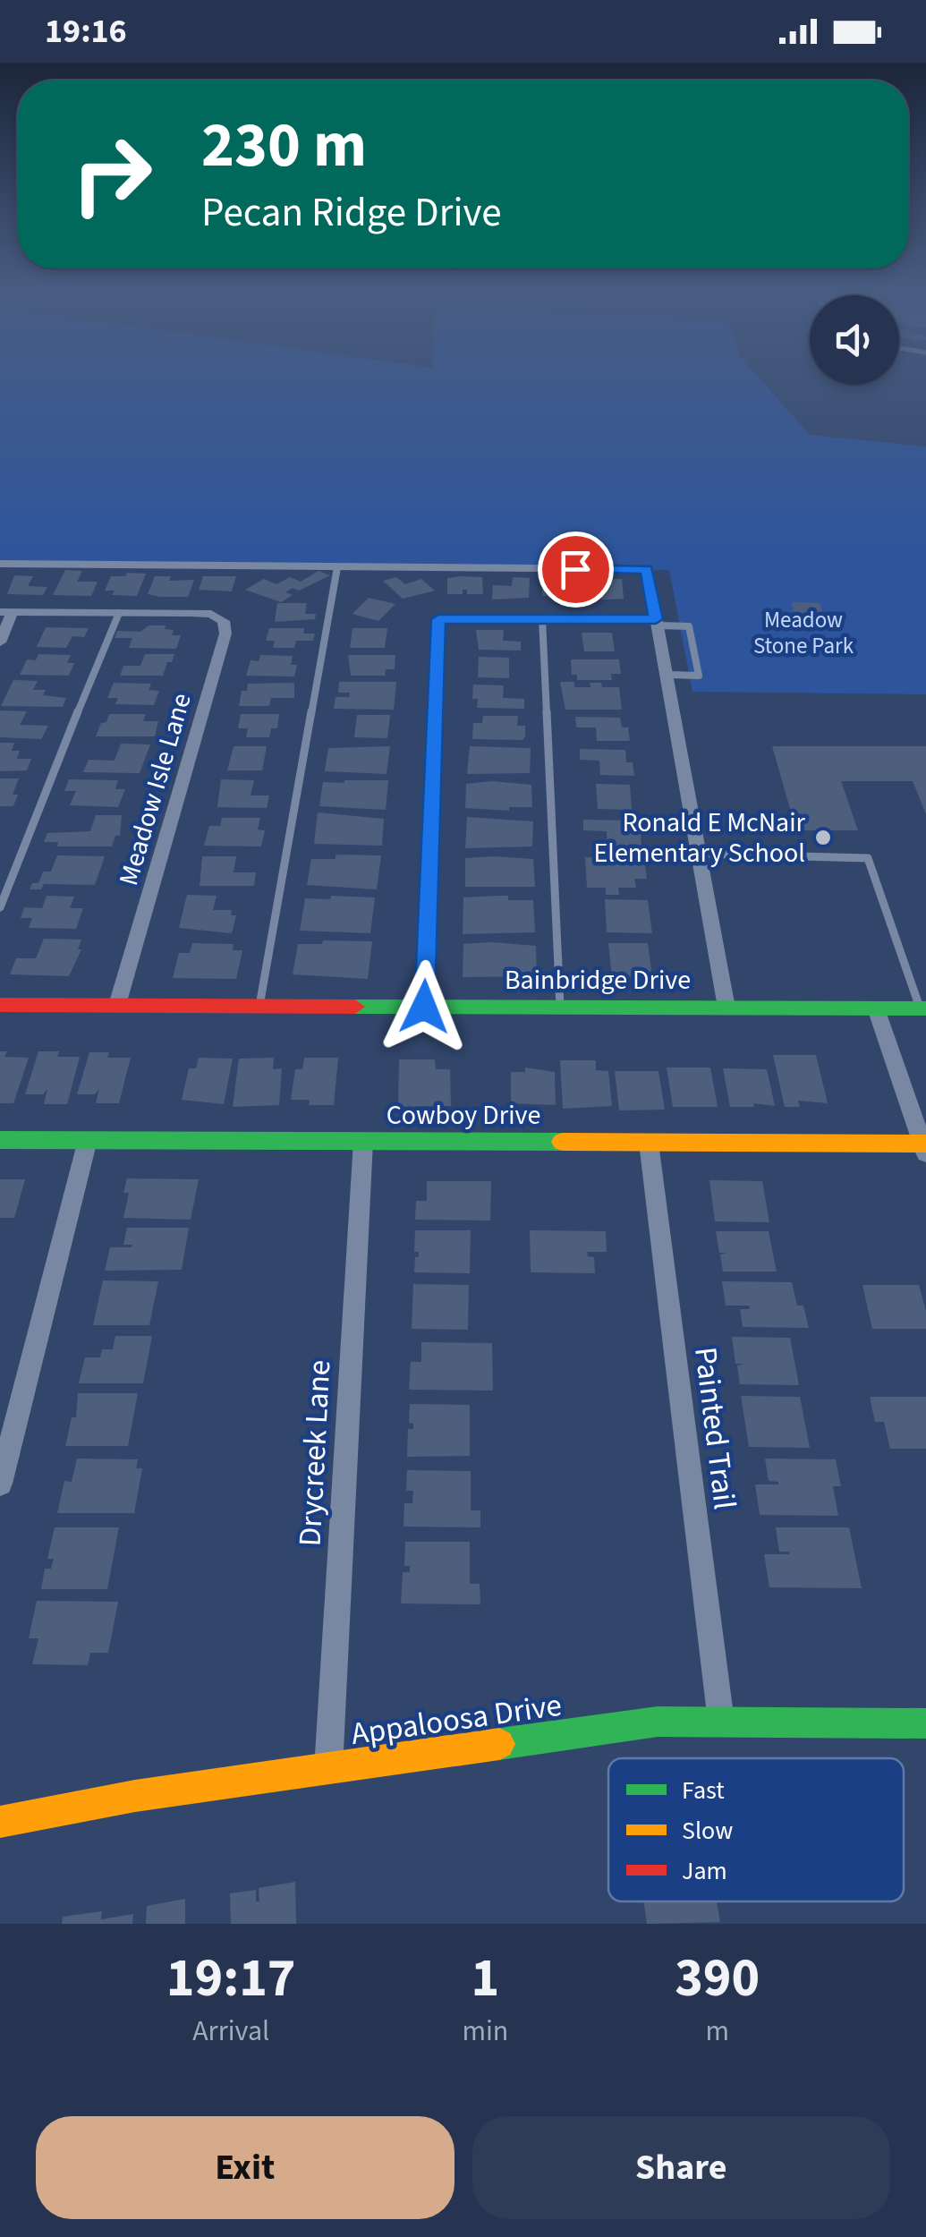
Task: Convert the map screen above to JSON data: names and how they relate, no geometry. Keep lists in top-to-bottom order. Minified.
{"streets":{"street":["Meadow Isle Lane","Bainbridge Drive","Cowboy Drive","Painted Trail","Drycreek Lane","Appaloosa Drive"]},"crossings":[["Meadow Isle Lane","Bainbridge Drive"],["Cowboy Drive","Painted Trail"],["Cowboy Drive","Drycreek Lane"],["Painted Trail","Appaloosa Drive"],["Drycreek Lane","Appaloosa Drive"]],"parks":["Meadow Stone Park"],"places":["Ronald E McNair Elementary School"],"legend":["Fast","Slow","Jam"],"page":{"status":"19:16","turn":["230 m","Pecan Ridge Drive"],"eta":["19:17","Arrival","1","min","390","m"],"buttons":["Exit","Share"]}}
